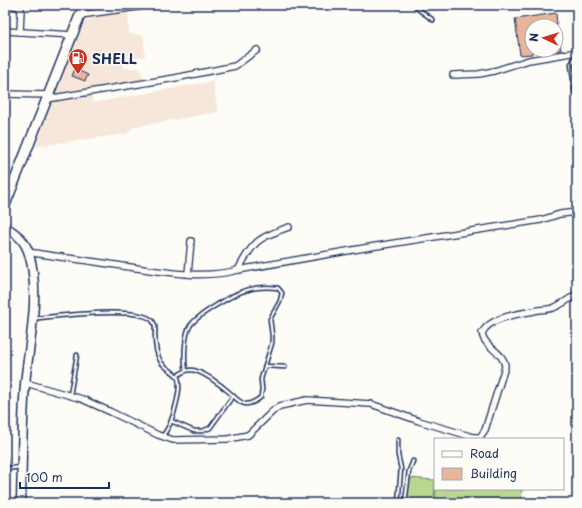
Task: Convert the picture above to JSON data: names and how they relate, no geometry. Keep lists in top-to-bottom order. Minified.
{"places":{"fuel station":["SHELL"]},"legend":["Road","Building"],"scale_bar":"100 m","north":"left"}
